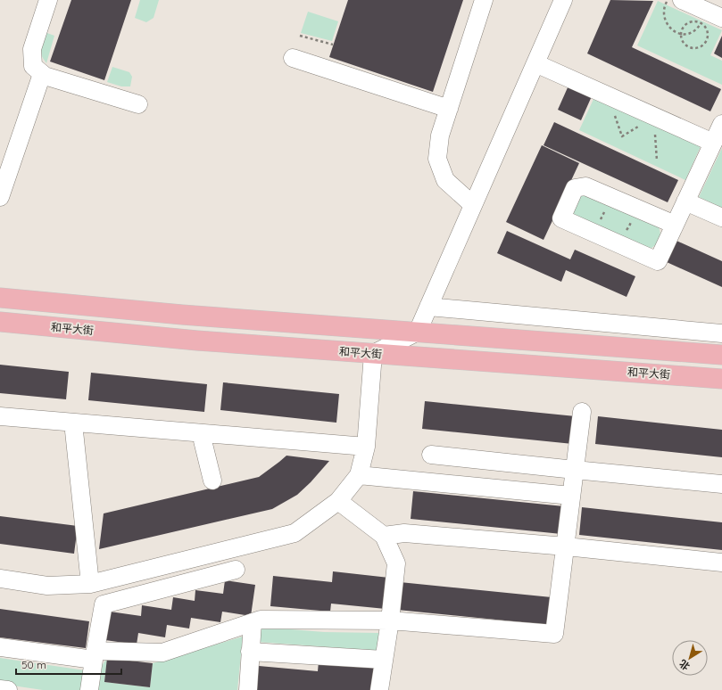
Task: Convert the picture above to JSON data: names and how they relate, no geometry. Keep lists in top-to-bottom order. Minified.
{"streets":{"main road":["和平大街"]},"scale_bar":"50 m","north":"bottom left"}
